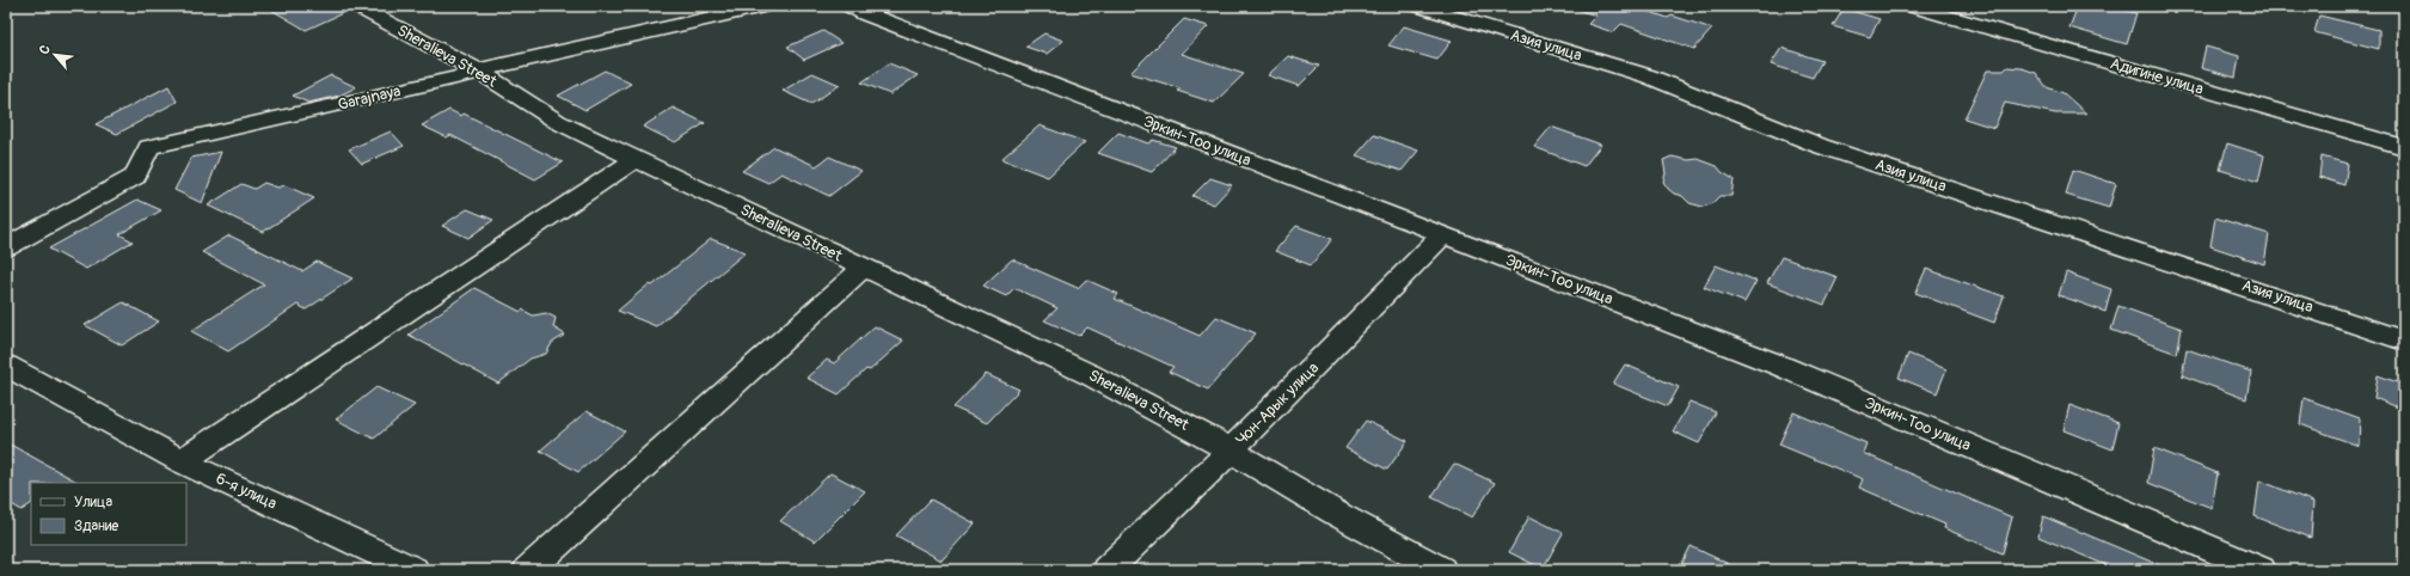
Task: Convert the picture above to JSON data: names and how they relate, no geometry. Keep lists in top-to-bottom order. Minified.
{"streets":{"street":["Азия улица","Sheralieva Street","Адигине улица","Garajnaya","Эркин-Тоо улица","Чон-Арык улица","6-я улица"]},"crossings":[["Sheralieva Street","Garajnaya"],["Sheralieva Street","Чон-Арык улица"],["Эркин-Тоо улица","Чон-Арык улица"]],"legend":["Улица","Здание"],"north":"top left"}
